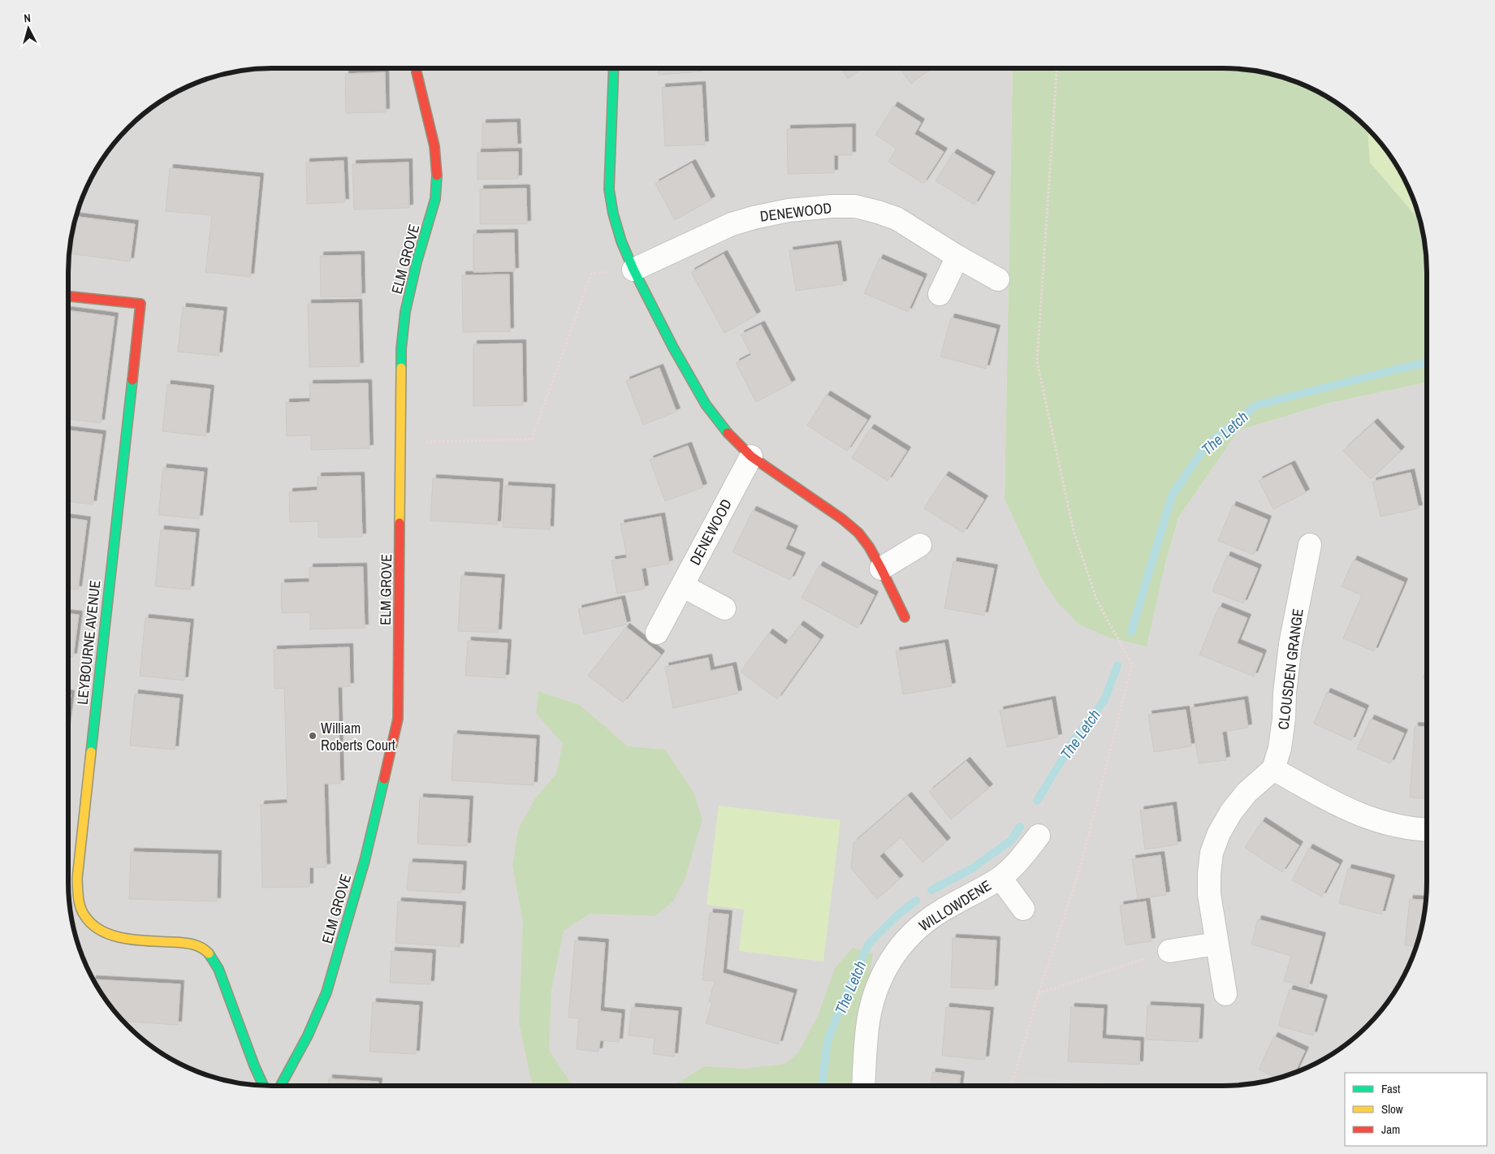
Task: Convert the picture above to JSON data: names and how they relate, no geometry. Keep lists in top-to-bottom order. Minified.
{"streets":{"street":["DENEWOOD","ELM GROVE","LEYBOURNE AVENUE","CLOUSDEN GRANGE","WILLOWDENE"]},"water":["The Letch"],"places":["William Roberts Court"],"legend":["Fast","Slow","Jam"],"north":"top"}
